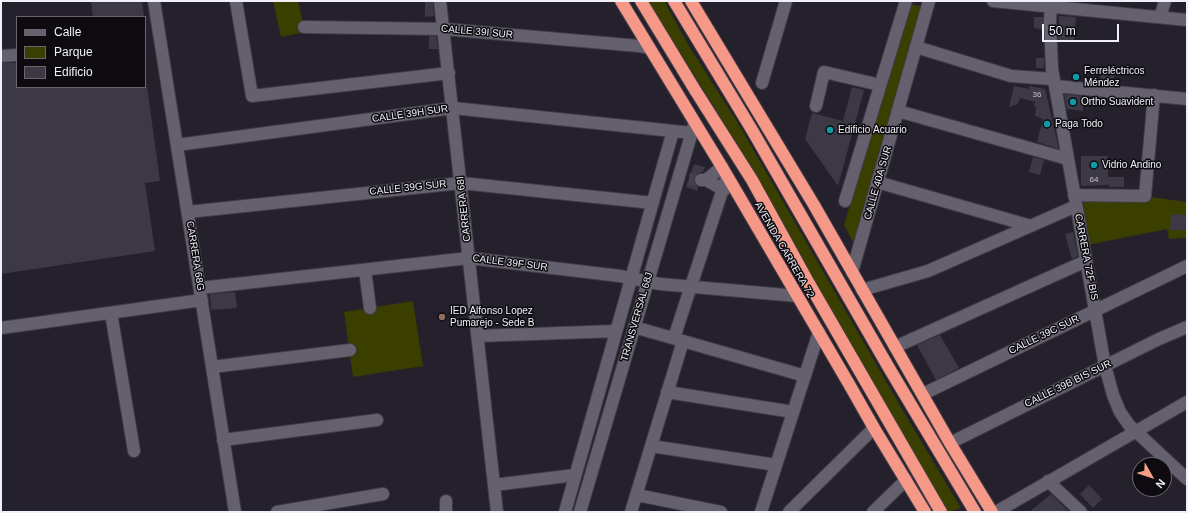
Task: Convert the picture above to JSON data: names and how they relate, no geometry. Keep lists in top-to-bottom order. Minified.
{"streets":{"highway":["AVENIDA CARRERA 72"],"street":["CALLE 39I SUR","CALLE 39H SUR","CALLE 40A SUR","CALLE 39G SUR","CARRERA 68I","CARRERA 68G","CARRERA 72F BIS","CALLE 39F SUR","TRANSVERSAL 68J","CALLE 39C SUR","CALLE 39B BIS SUR"]},"crossings":[["CALLE 39I SUR","CARRERA 68I"],["CALLE 39I SUR","AVENIDA CARRERA 72"],["CALLE 39H SUR","CARRERA 68I"],["CALLE 39H SUR","AVENIDA CARRERA 72"],["CALLE 39H SUR","CARRERA 68G"],["CALLE 39H SUR","TRANSVERSAL 68J"],["CALLE 39G SUR","CARRERA 68I"],["CALLE 39G SUR","CARRERA 68G"],["CALLE 39G SUR","TRANSVERSAL 68J"],["CARRERA 68I","CALLE 39F SUR"],["AVENIDA CARRERA 72","CALLE 39F SUR"],["AVENIDA CARRERA 72","TRANSVERSAL 68J"],["CARRERA 68G","CALLE 39F SUR"],["CARRERA 72F BIS","CALLE 39C SUR"],["CARRERA 72F BIS","CALLE 39B BIS SUR"],["CALLE 39F SUR","TRANSVERSAL 68J"]],"places":["Ferreléctricos Méndez","Ortho Suavident","Paga Todo","Edificio Acuario","Vidrio Andino","IED Alfonso Lopez Pumarejo - Sede B"],"house_numbers":["36","64"],"legend":["Calle","Parque","Edificio"],"scale_bar":"50 m","north":"bottom right"}
